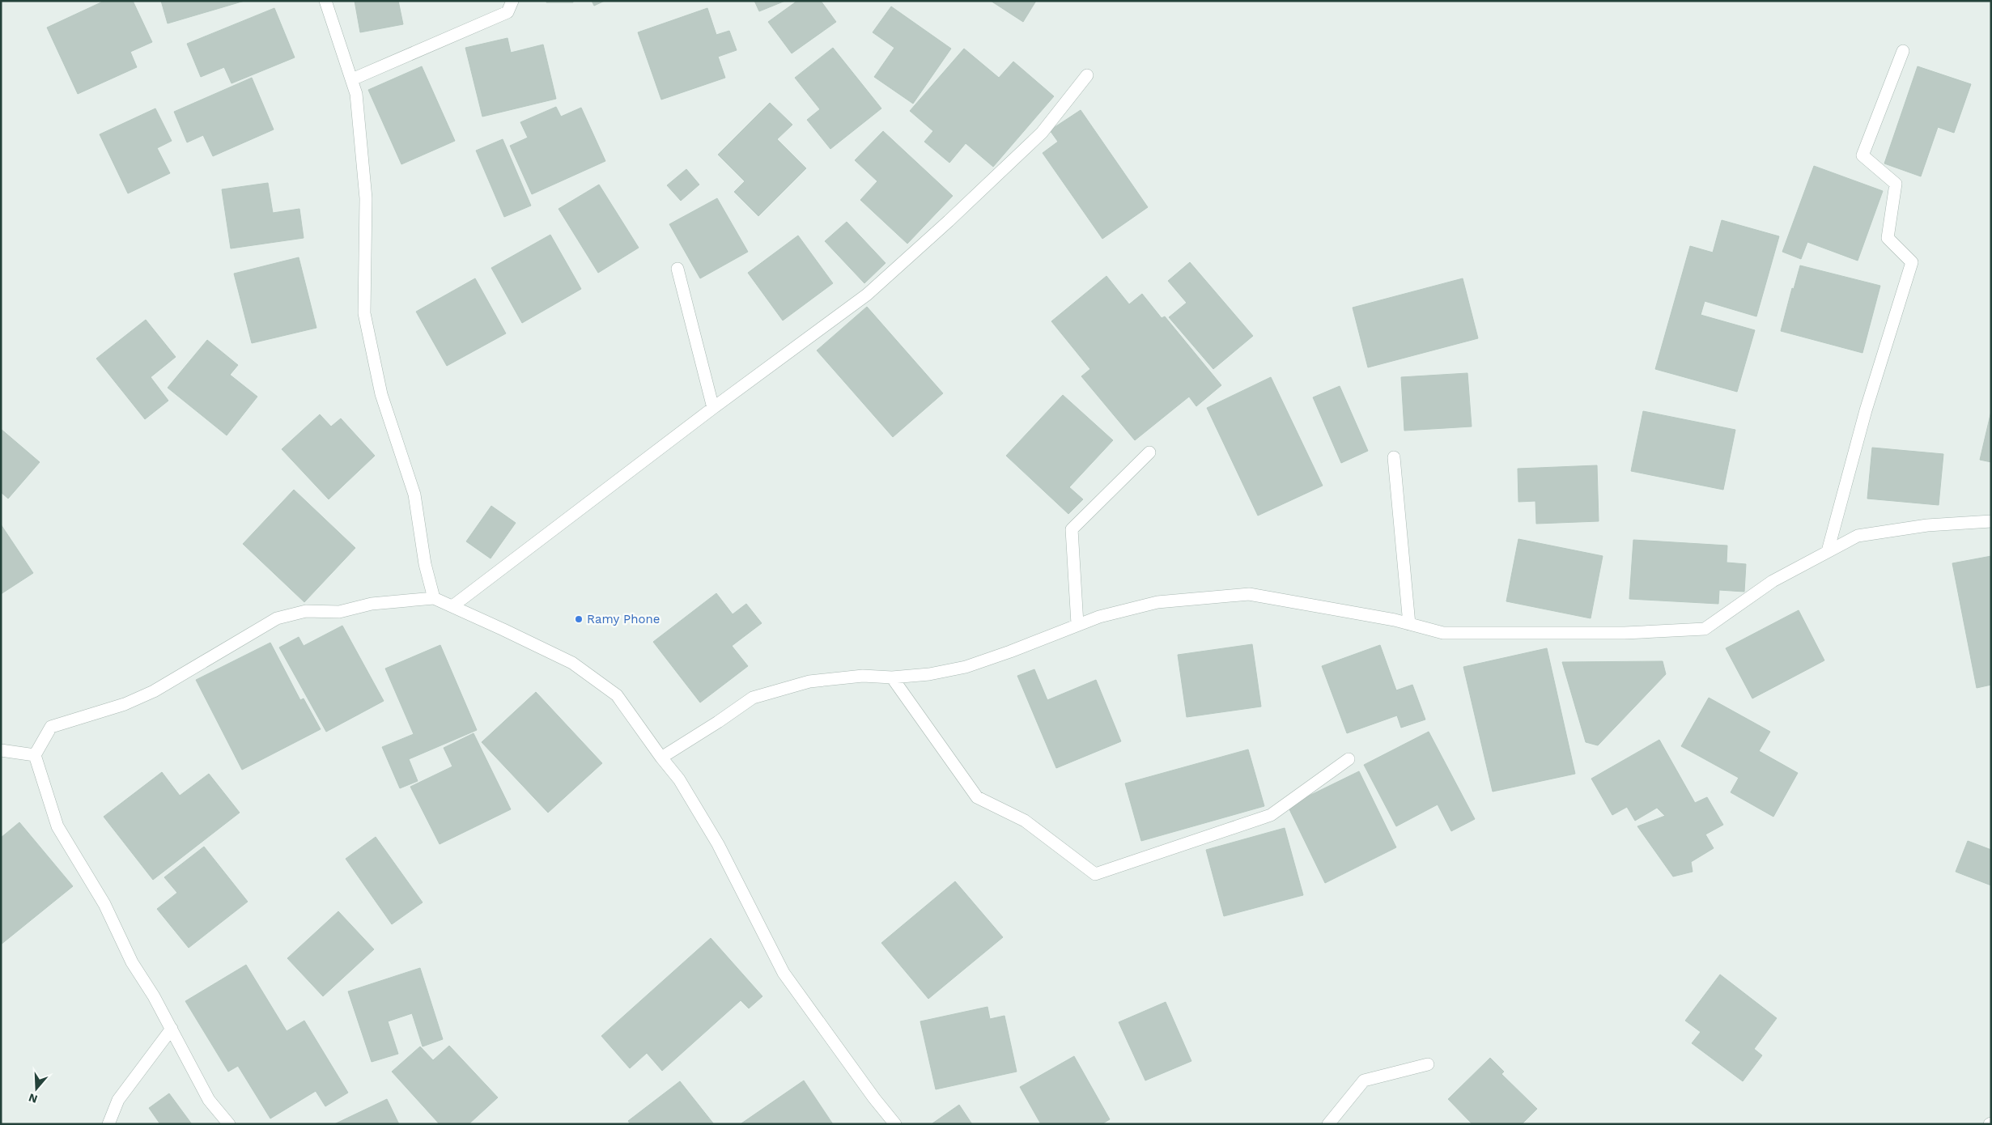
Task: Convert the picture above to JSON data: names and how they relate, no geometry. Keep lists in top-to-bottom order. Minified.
{"places":["Ramy Phone"],"north":"bottom"}
